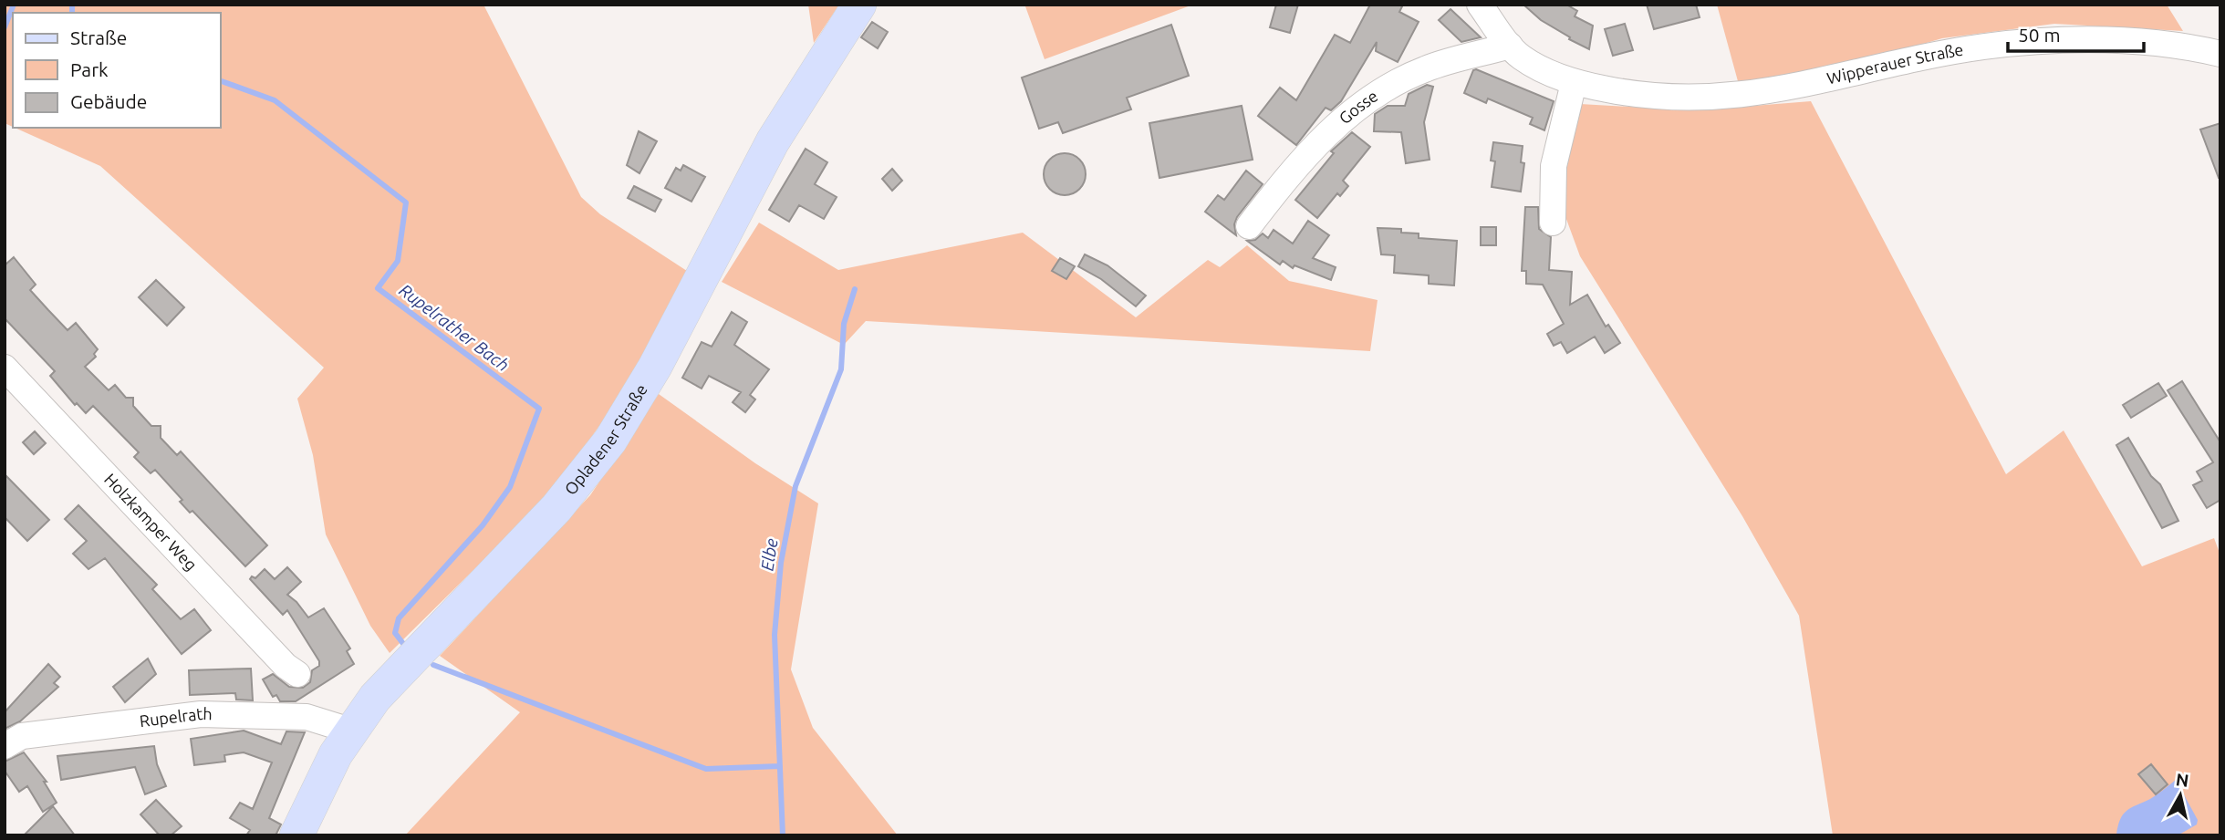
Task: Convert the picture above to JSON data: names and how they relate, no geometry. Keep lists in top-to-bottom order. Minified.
{"streets":{"main road":["Opladener Straße"],"street":["Wipperauer Straße","Gosse","Holzkamper Weg","Rupelrath"]},"crossings":[["Wipperauer Straße","Gosse"],["Opladener Straße","Rupelrath"]],"water":["Rupelrather Bach","Elbe"],"legend":["Straße","Park","Gebäude"],"scale_bar":"50 m","north":"top"}
